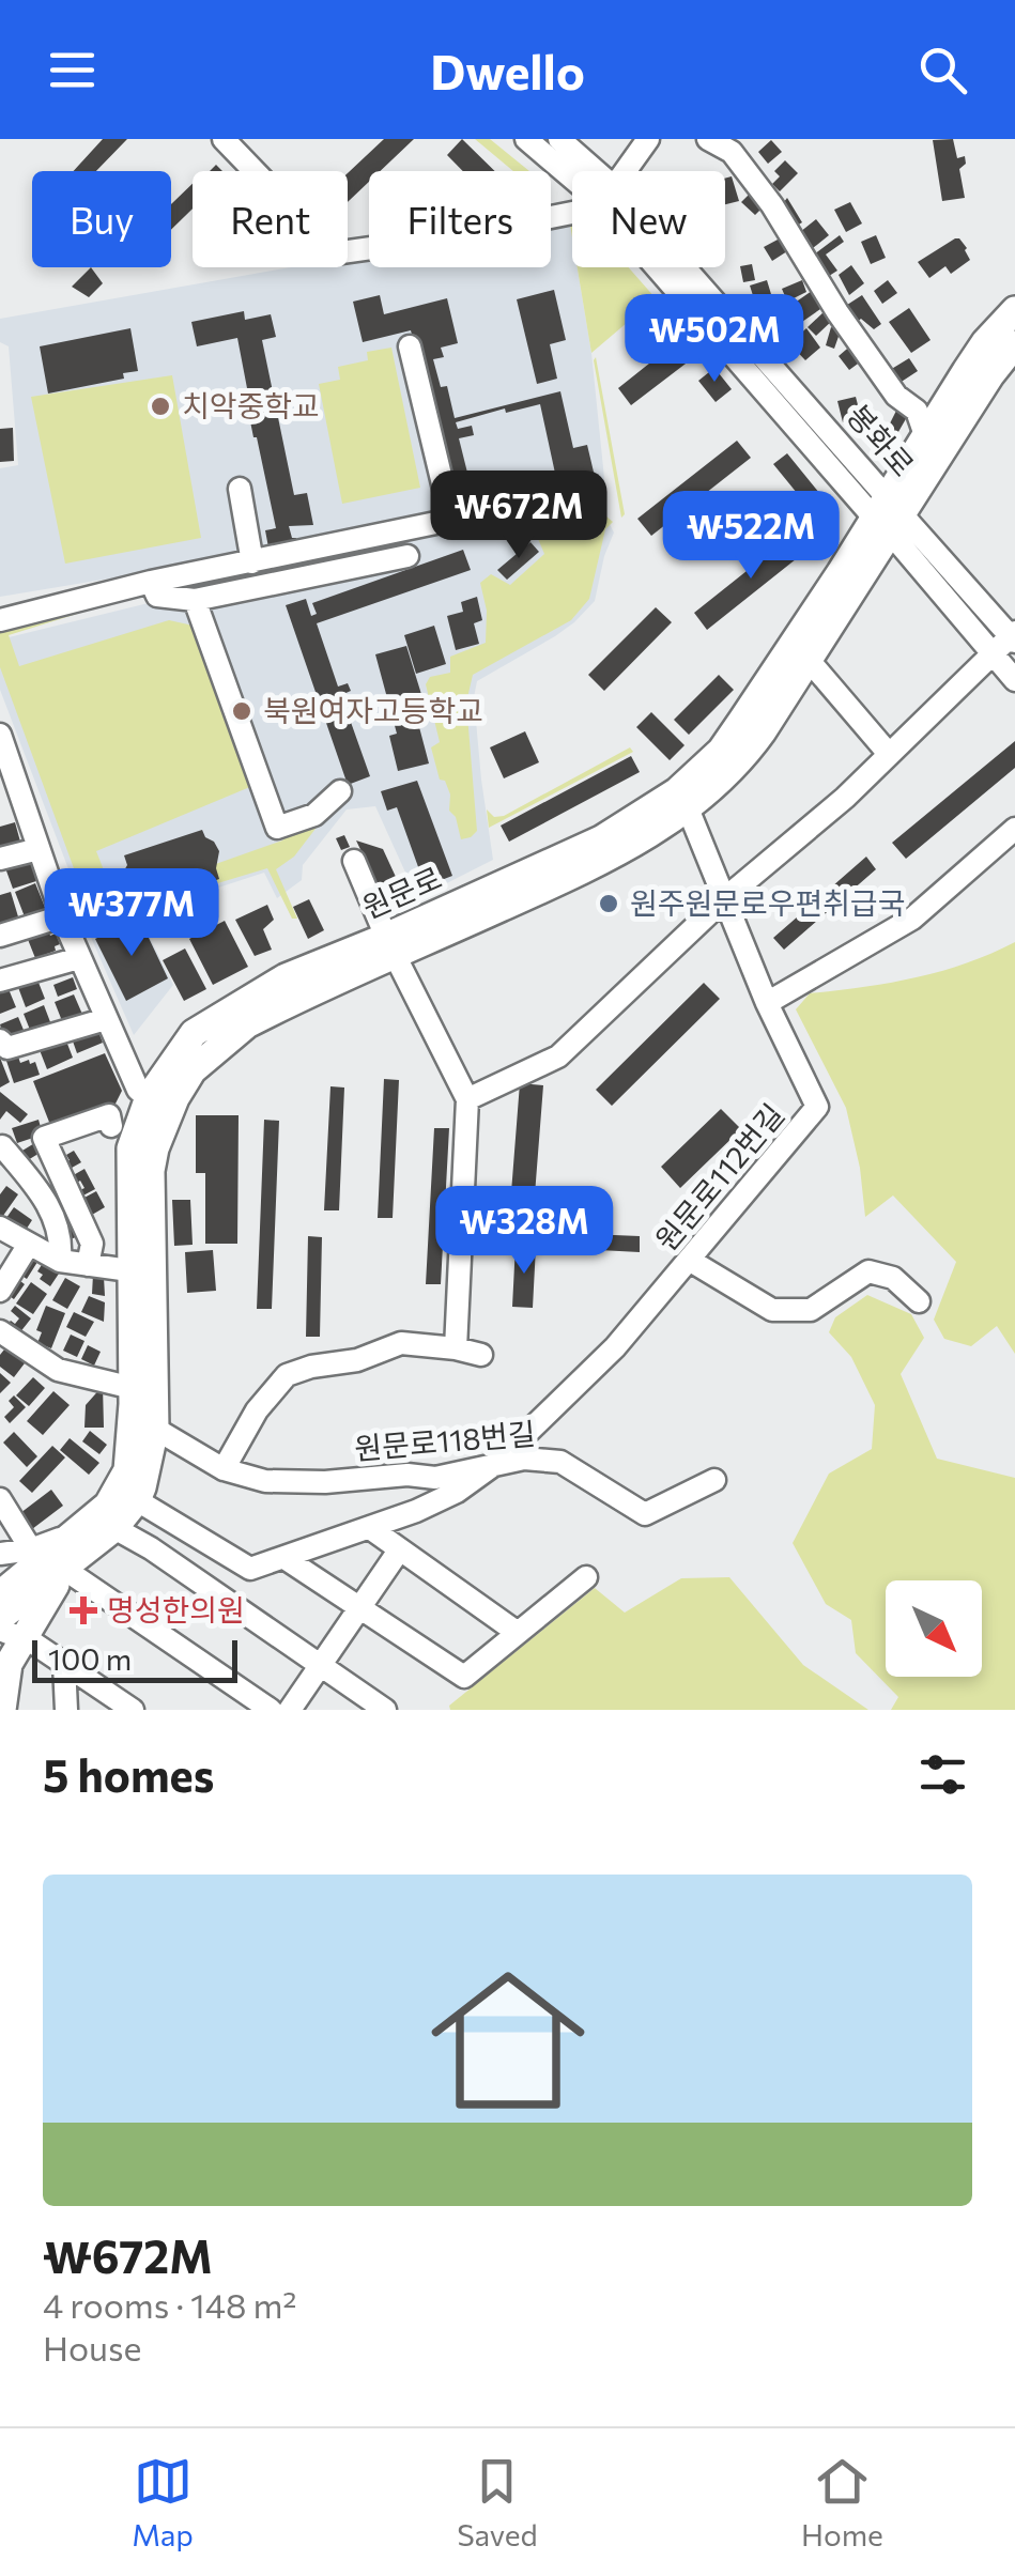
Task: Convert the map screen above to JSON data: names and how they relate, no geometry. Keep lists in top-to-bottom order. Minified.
{"streets":{"main road":["원문로"],"street":["봉화로","원문로112번길","원문로118번길"]},"crossings":[["봉화로","원문로"],["원문로","원문로112번길"],["원문로","원문로118번길"],["원문로112번길","원문로118번길"]],"places":{"other":["치악중학교","북원여자고등학교","원주원문로우편취급국"],"health":["명성한의원"]},"scale_bar":"100 m","north":"bottom right","page":{"header":"Dwello","chip":["Buy","Rent","Filters","New"],"price":["₩502M","₩672M","₩522M","₩377M","₩328M"],"scale":"100 m","heading":"5 homes","list":[{"name":"₩672M","note":"4 rooms · 148 m² · House"}],"tabs":["Map","Saved","Home"]}}
